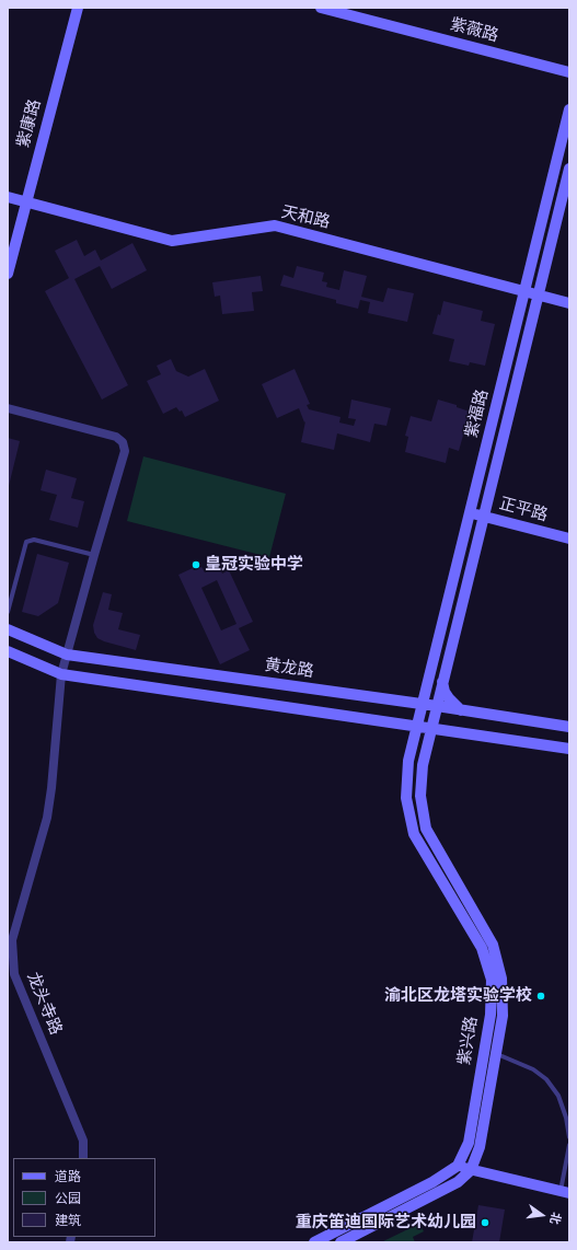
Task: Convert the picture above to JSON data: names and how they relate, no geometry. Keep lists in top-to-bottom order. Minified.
{"streets":{"main road":["紫薇路","紫康路","天和路","紫福路","正平路","黄龙路","紫兴路"],"street":["龙头寺路"]},"crossings":[["紫康路","天和路"],["天和路","紫福路"],["紫福路","正平路"],["紫福路","黄龙路"],["紫福路","紫兴路"],["黄龙路","龙头寺路"]],"places":["皇冠实验中学","渝北区龙塔实验学校","重庆笛迪国际艺术幼儿园"],"legend":["道路","公园","建筑"],"north":"right"}
